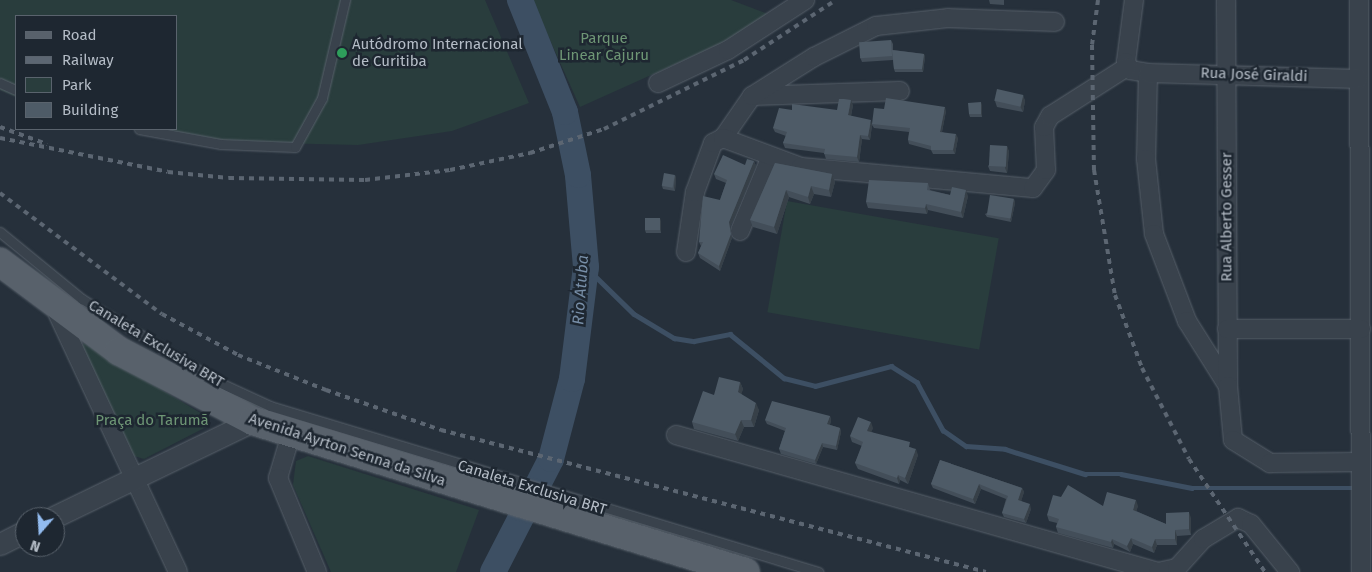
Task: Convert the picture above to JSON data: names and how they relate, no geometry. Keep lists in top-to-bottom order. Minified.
{"streets":{"main road":["Avenida Ayrton Senna da Silva"],"street":["Rua José Giraldi","Rua Alberto Gesser"],"lane":["Canaleta Exclusiva BRT"]},"crossings":[["Rua José Giraldi","Rua Alberto Gesser"],["Canaleta Exclusiva BRT","Avenida Ayrton Senna da Silva"]],"water":["Rio Atuba"],"parks":["Parque Linear Cajuru","Praça do Tarumã"],"places":["Autódromo Internacional de Curitiba"],"legend":["Road","Railway","Park","Building"],"north":"bottom"}
